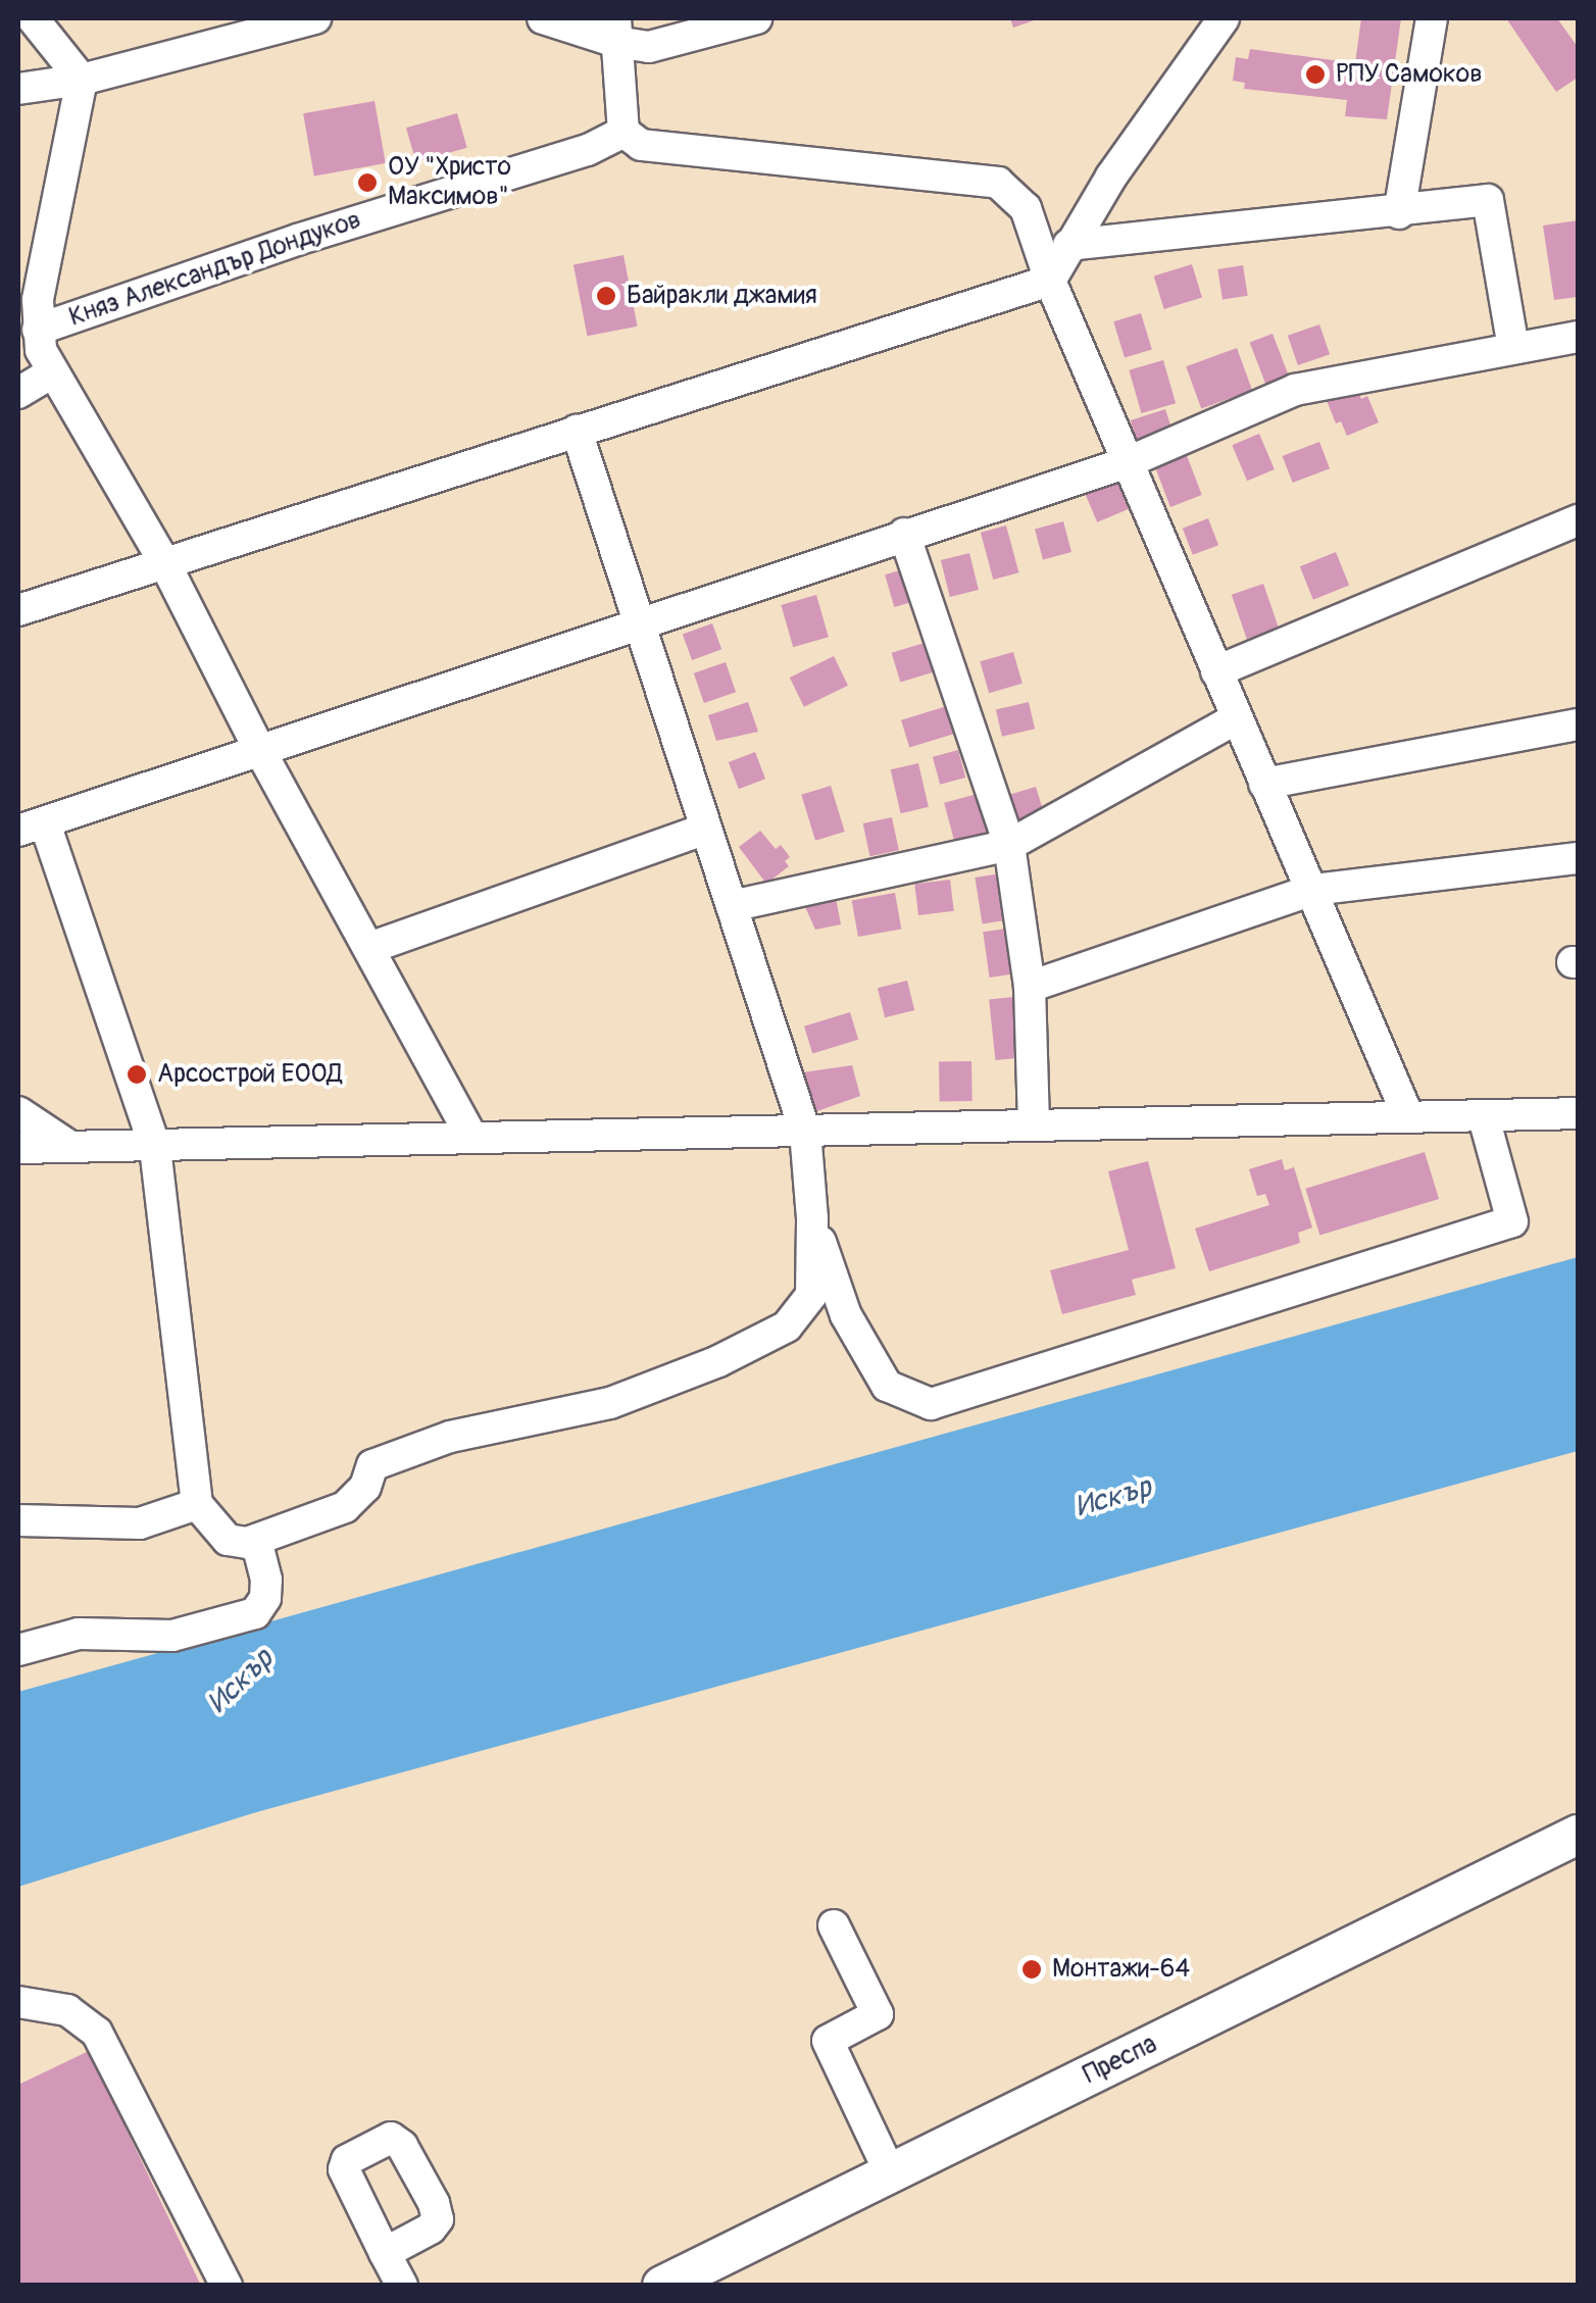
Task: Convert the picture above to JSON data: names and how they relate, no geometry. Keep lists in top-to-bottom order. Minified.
{"streets":{"main road":["Преспа"],"street":["Княз Александър Дондуков"]},"water":["Искър"],"places":["РПУ Самоков","ОУ \"Христо Максимов\"","Байракли джамия","Арсострой ЕООД","Монтажи-64"]}
